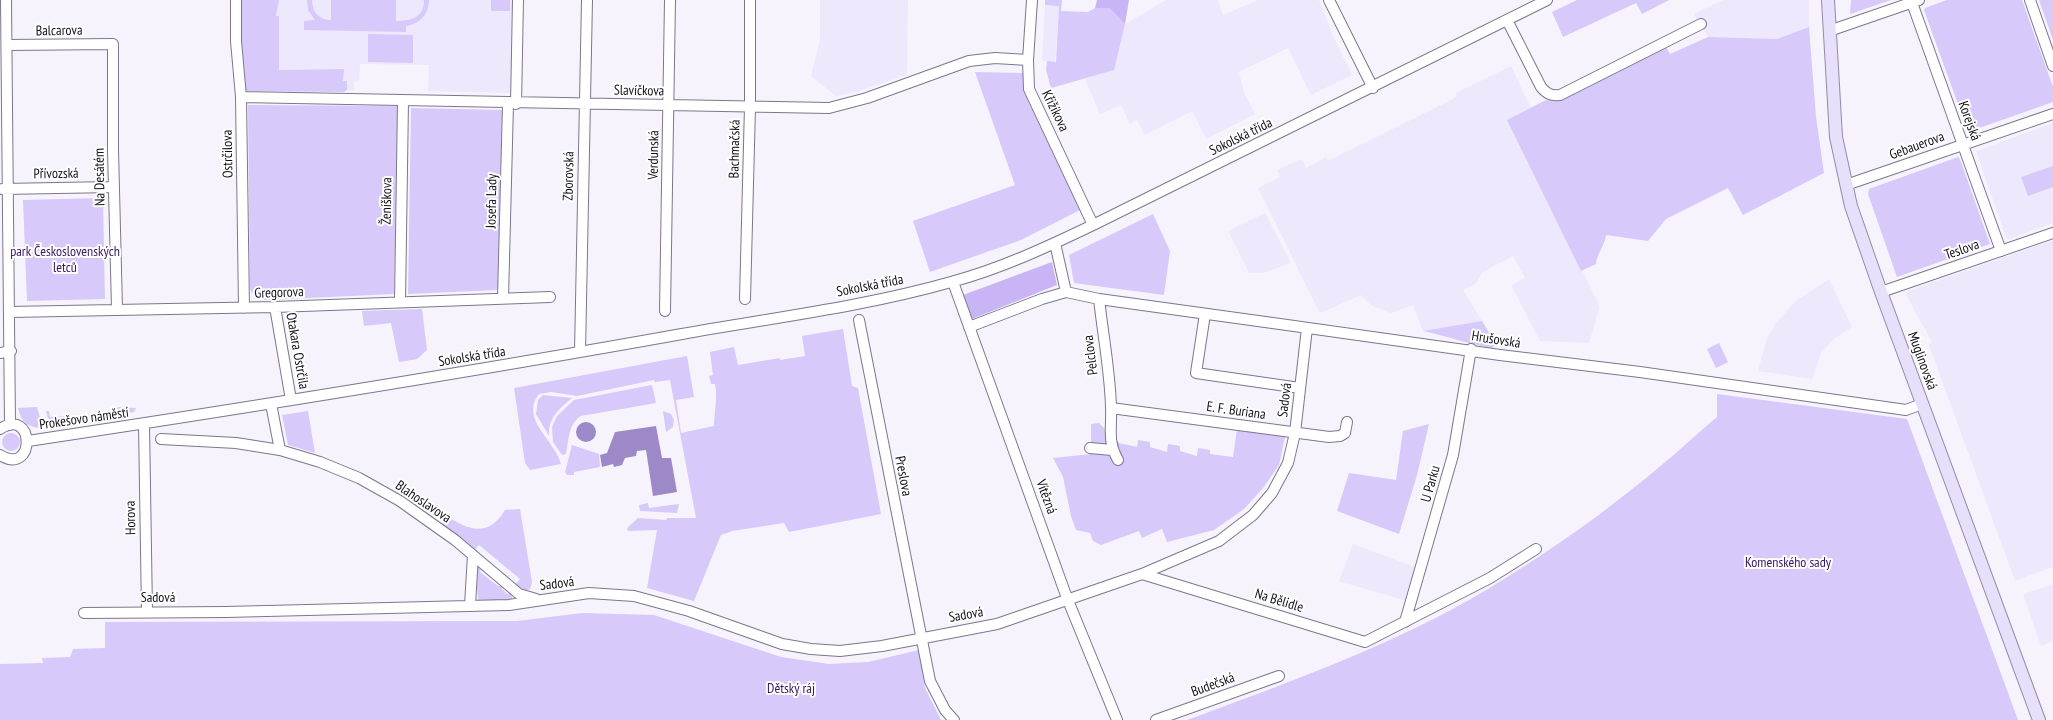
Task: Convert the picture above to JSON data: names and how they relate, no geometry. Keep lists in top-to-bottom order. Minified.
{"streets":{"main road":["Muglinovská"],"street":["Balcarova","Slavíčkova","Křižíkova","Korejská","Sokolská třída","Gebauerova","Bachmačská","Ostrčilova","Verdunská","Přívozská","Zborovská","Na Desátém","Ženíškova","Josefa Lady","Teslova","Gregorova","Hrušovská","Otakara Ostrčila","Pelclova","Sadová","E. F. Buriana","Prokešovo náměstí","Preslova","U Parku","Vítězná","Blahoslavova","Horova","Na Bělidle","Budečská"]},"crossings":[["Balcarova","Na Desátém"],["Slavíčkova","Křižíkova"],["Slavíčkova","Bachmačská"],["Slavíčkova","Ostrčilova"],["Slavíčkova","Verdunská"],["Slavíčkova","Zborovská"],["Slavíčkova","Ženíškova"],["Slavíčkova","Josefa Lady"],["Křižíkova","Sokolská třída"],["Korejská","Gebauerova"],["Korejská","Teslova"],["Sokolská třída","Zborovská"],["Sokolská třída","Otakara Ostrčila"],["Sokolská třída","Prokešovo náměstí"],["Sokolská třída","Vítězná"],["Sokolská třída","Horova"],["Gebauerova","Muglinovská"],["Ostrčilova","Gregorova"],["Přívozská","Na Desátém"],["Na Desátém","Gregorova"],["Ženíškova","Gregorova"],["Josefa Lady","Gregorova"],["Teslova","Muglinovská"],["Gregorova","Otakara Ostrčila"],["Hrušovská","Pelclova"],["Hrušovská","Muglinovská"],["Hrušovská","Sadová"],["Hrušovská","U Parku"],["Pelclova","E. F. Buriana"],["Sadová","E. F. Buriana"],["Sadová","Preslova"],["Sadová","Vítězná"],["Sadová","Blahoslavova"],["Sadová","Horova"],["Sadová","Na Bělidle"],["Prokešovo náměstí","Horova"],["U Parku","Na Bělidle"]],"parks":["park Československých letců","Komenského sady","Dětský ráj"]}
